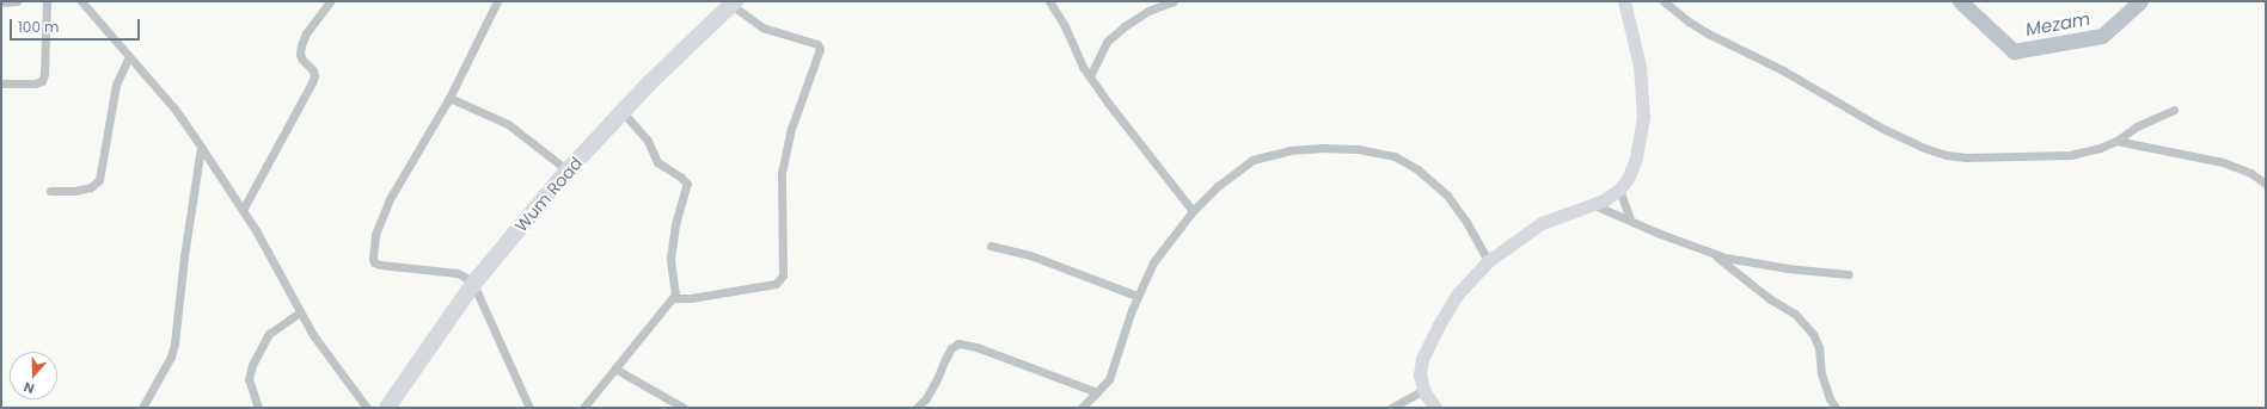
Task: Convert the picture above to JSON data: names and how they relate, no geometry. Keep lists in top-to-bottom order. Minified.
{"streets":{"highway":["Wum Road"]},"water":["Mezam"],"scale_bar":"100 m","north":"bottom"}
